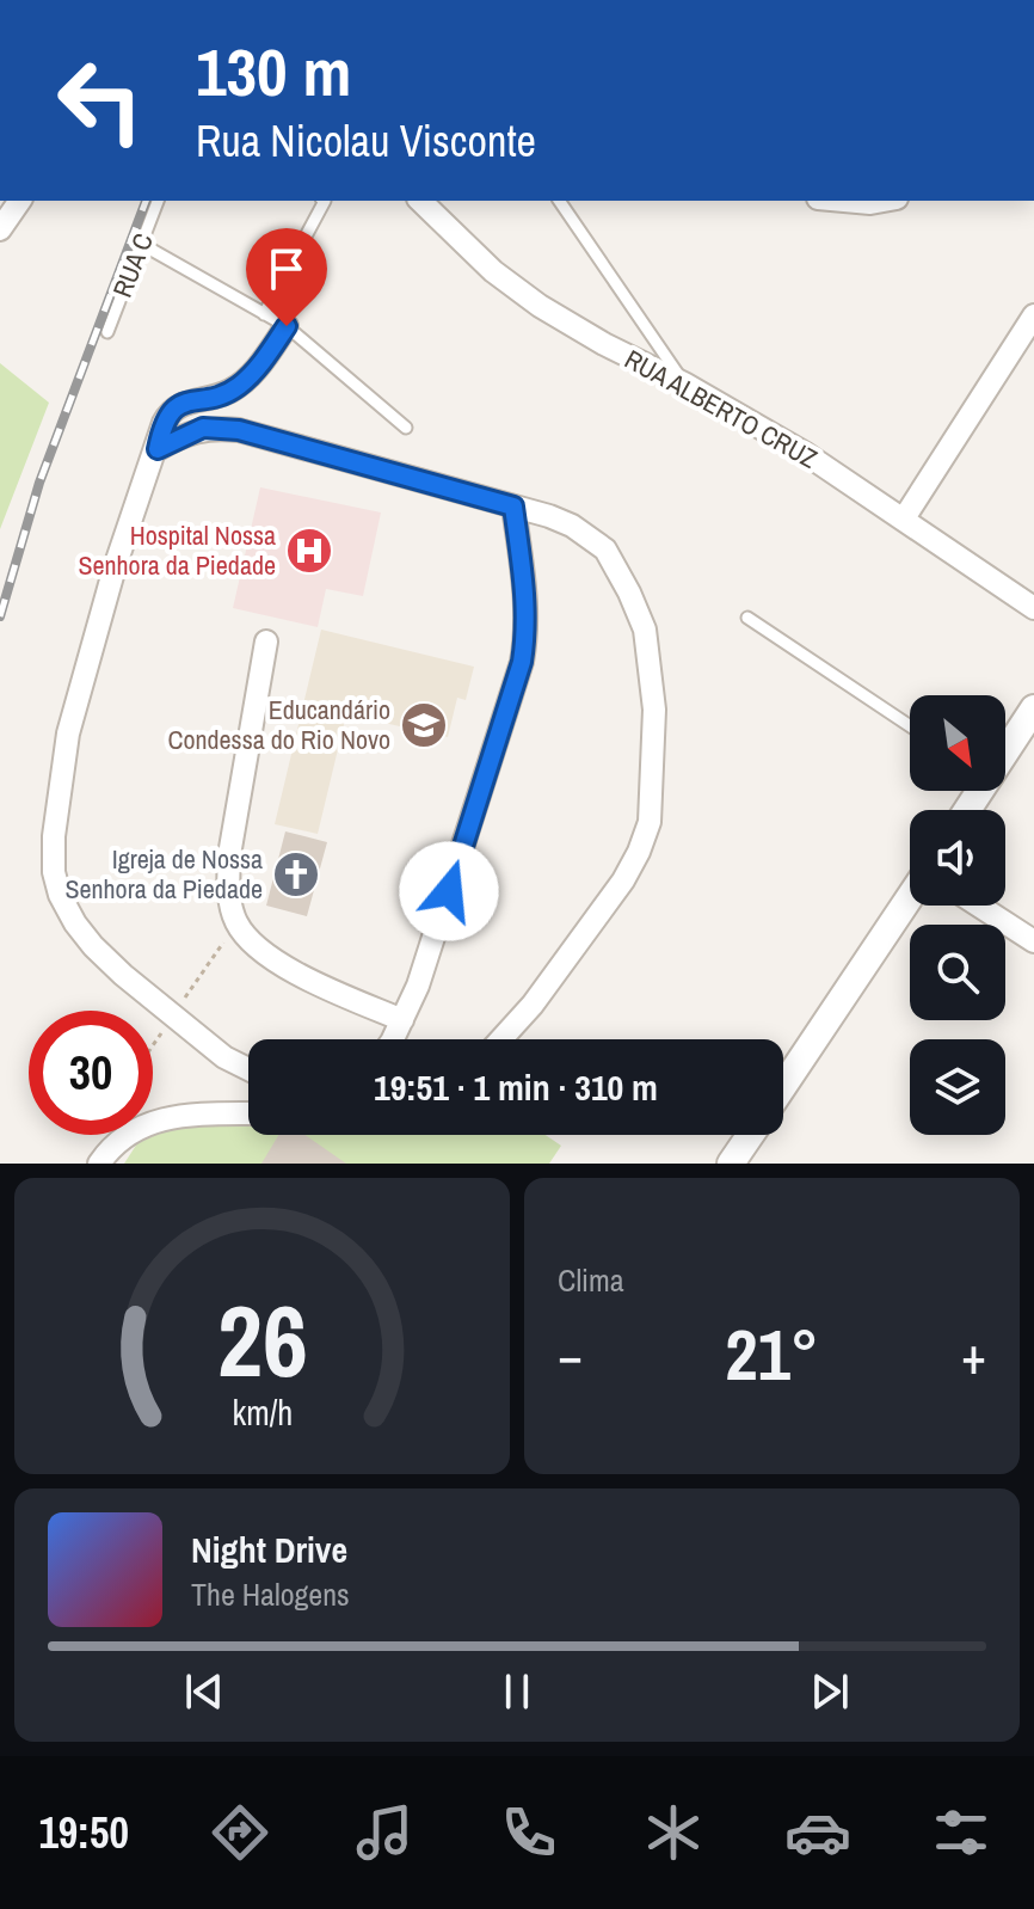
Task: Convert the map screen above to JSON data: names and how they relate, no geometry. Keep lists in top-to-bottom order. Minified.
{"streets":{"street":["RUA ALBERTO CRUZ"],"lane":["RUA C"]},"places":{"hospital":["Hospital Nossa Senhora da Piedade"],"school or university":["Educandário Condessa do Rio Novo"],"church":["Igreja de Nossa Senhora da Piedade"]},"north":"bottom right","page":{"turn":["130 m","Rua Nicolau Visconte"],"limit":"30","trip":"19:51 · 1 min · 310 m","tile":"Clima","heat":["−","21°","+"],"song":["Night Drive","The Halogens"],"tabs":"19:50","gauge":["26","km/h"]}}
